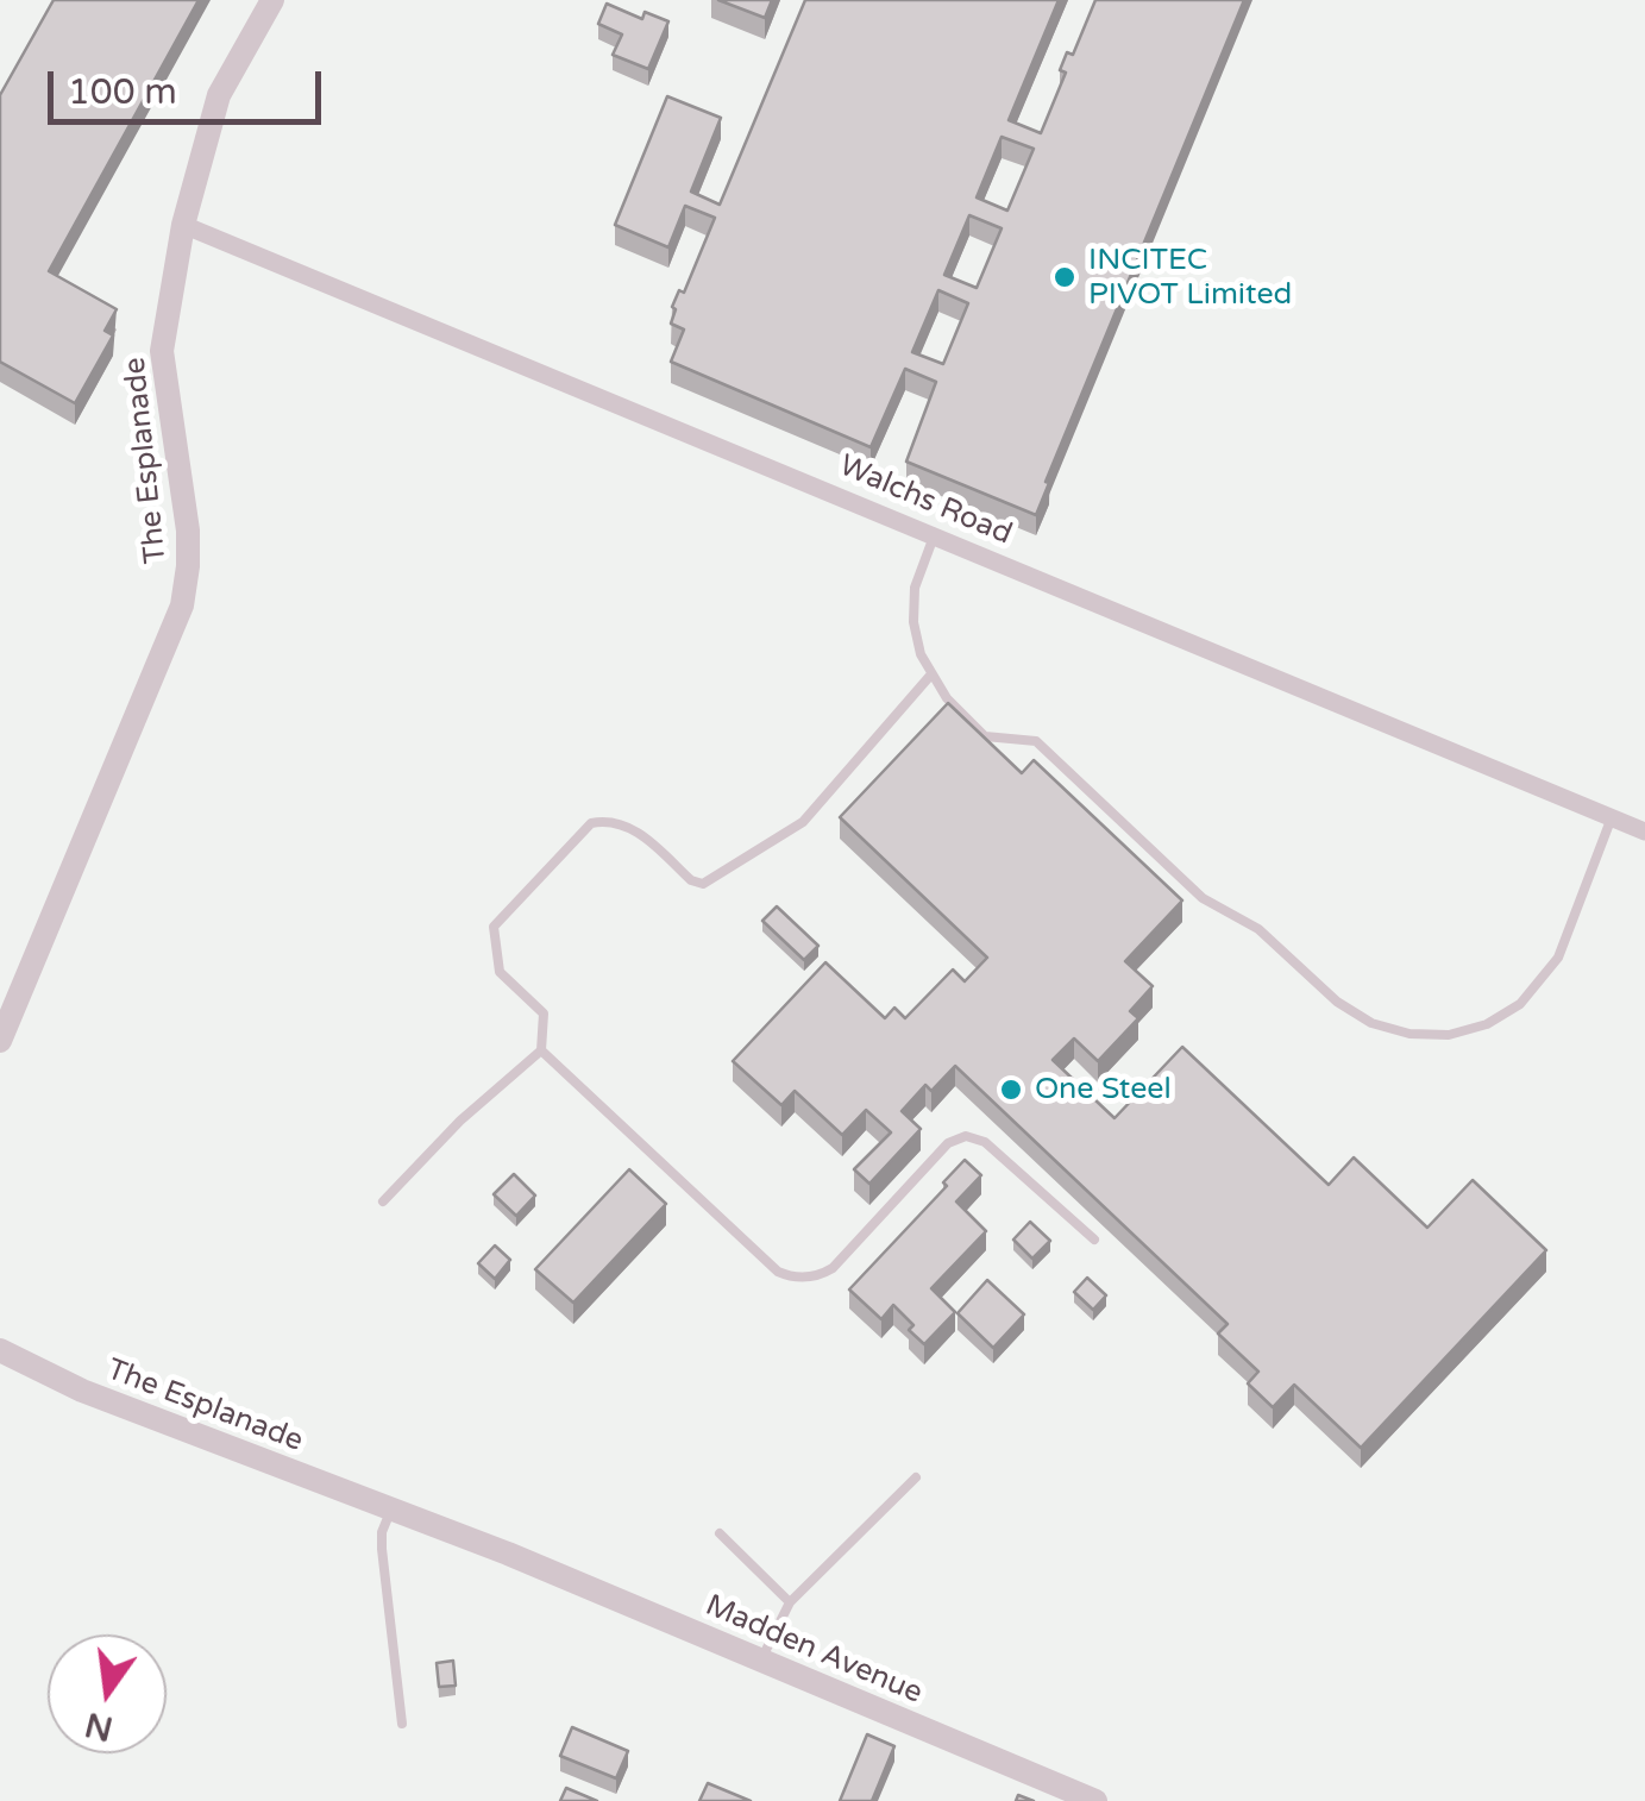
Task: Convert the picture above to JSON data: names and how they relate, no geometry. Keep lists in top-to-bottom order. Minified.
{"streets":{"street":["The Esplanade","Walchs Road","Madden Avenue"]},"crossings":[["The Esplanade","Walchs Road"],["The Esplanade","Madden Avenue"]],"places":["INCITEC PIVOT Limited","One Steel"],"scale_bar":"100 m","north":"bottom"}
